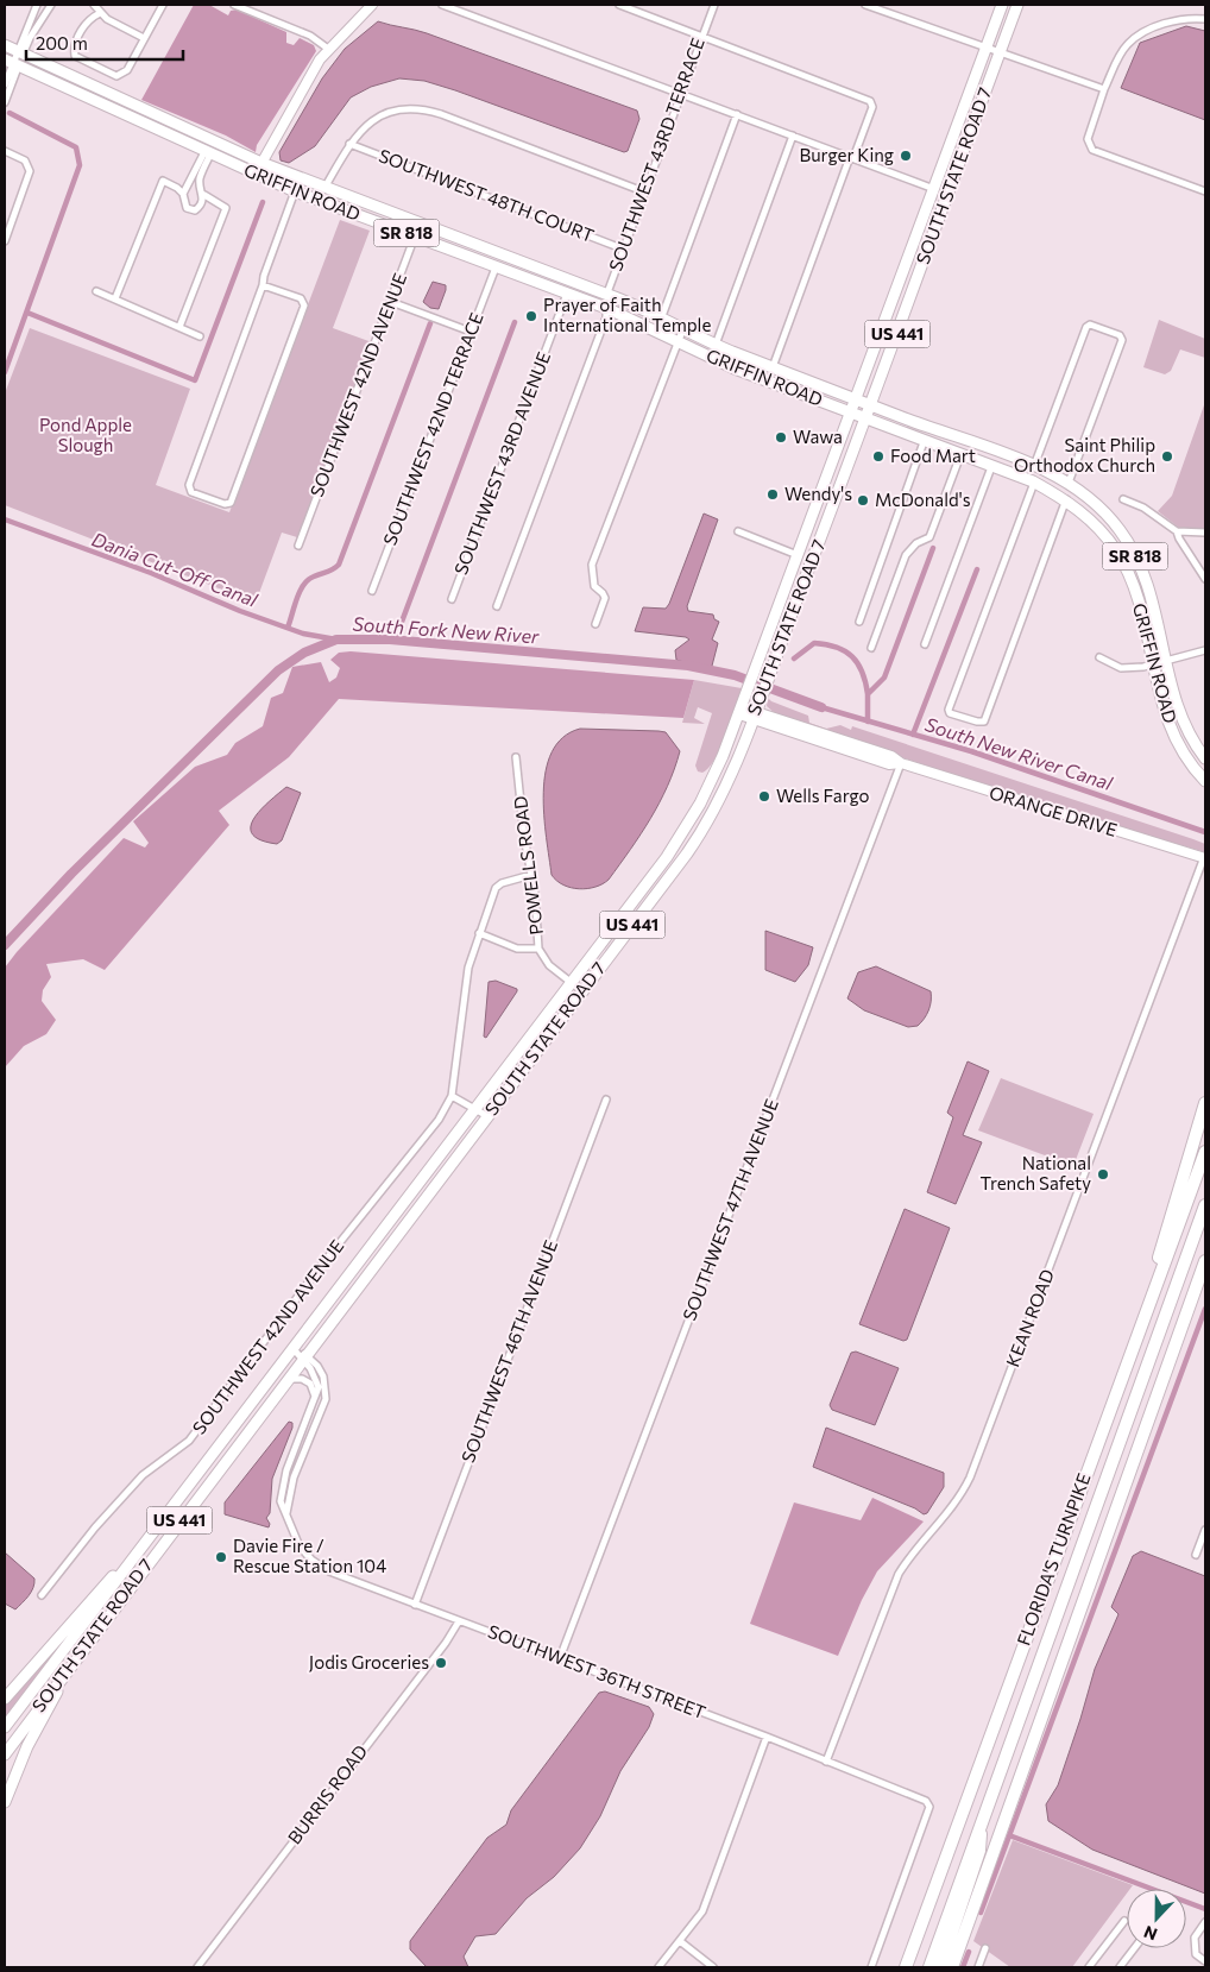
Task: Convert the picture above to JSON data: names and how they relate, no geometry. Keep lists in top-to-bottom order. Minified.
{"streets":{"highway":["FLORIDA'S TURNPIKE"],"main road":["SOUTH STATE ROAD 7","GRIFFIN ROAD","SR 818","US 441"],"street":["SOUTHWEST 43RD TERRACE","SOUTHWEST 48TH COURT","SOUTHWEST 42ND AVENUE","SOUTHWEST 42ND TERRACE","SOUTHWEST 43RD AVENUE","ORANGE DRIVE","POWELLS ROAD","SOUTHWEST 47TH AVENUE","KEAN ROAD","SOUTHWEST 46TH AVENUE","SOUTHWEST 36TH STREET","BURRIS ROAD"]},"crossings":[["SOUTHWEST 43RD TERRACE","GRIFFIN ROAD"],["SOUTHWEST 43RD TERRACE","SOUTHWEST 48TH COURT"],["SOUTH STATE ROAD 7","GRIFFIN ROAD"],["SOUTH STATE ROAD 7","ORANGE DRIVE"],["SOUTH STATE ROAD 7","POWELLS ROAD"],["GRIFFIN ROAD","SOUTHWEST 42ND AVENUE"],["GRIFFIN ROAD","SOUTHWEST 42ND TERRACE"],["GRIFFIN ROAD","SOUTHWEST 43RD AVENUE"],["ORANGE DRIVE","SOUTHWEST 47TH AVENUE"],["ORANGE DRIVE","KEAN ROAD"],["SOUTHWEST 47TH AVENUE","SOUTHWEST 36TH STREET"],["KEAN ROAD","SOUTHWEST 36TH STREET"],["SOUTHWEST 46TH AVENUE","SOUTHWEST 36TH STREET"],["SOUTHWEST 36TH STREET","BURRIS ROAD"]],"water":["Dania Cut-Off Canal","South Fork New River","South New River Canal"],"parks":["Pond Apple Slough"],"places":["Burger King","Prayer of Faith International Temple","Wawa","Food Mart","Saint Philip Orthodox Church","Wendy's","McDonald's","Wells Fargo","National Trench Safety","Davie Fire / Rescue Station 104","Jodis Groceries"],"scale_bar":"200 m","north":"bottom"}
